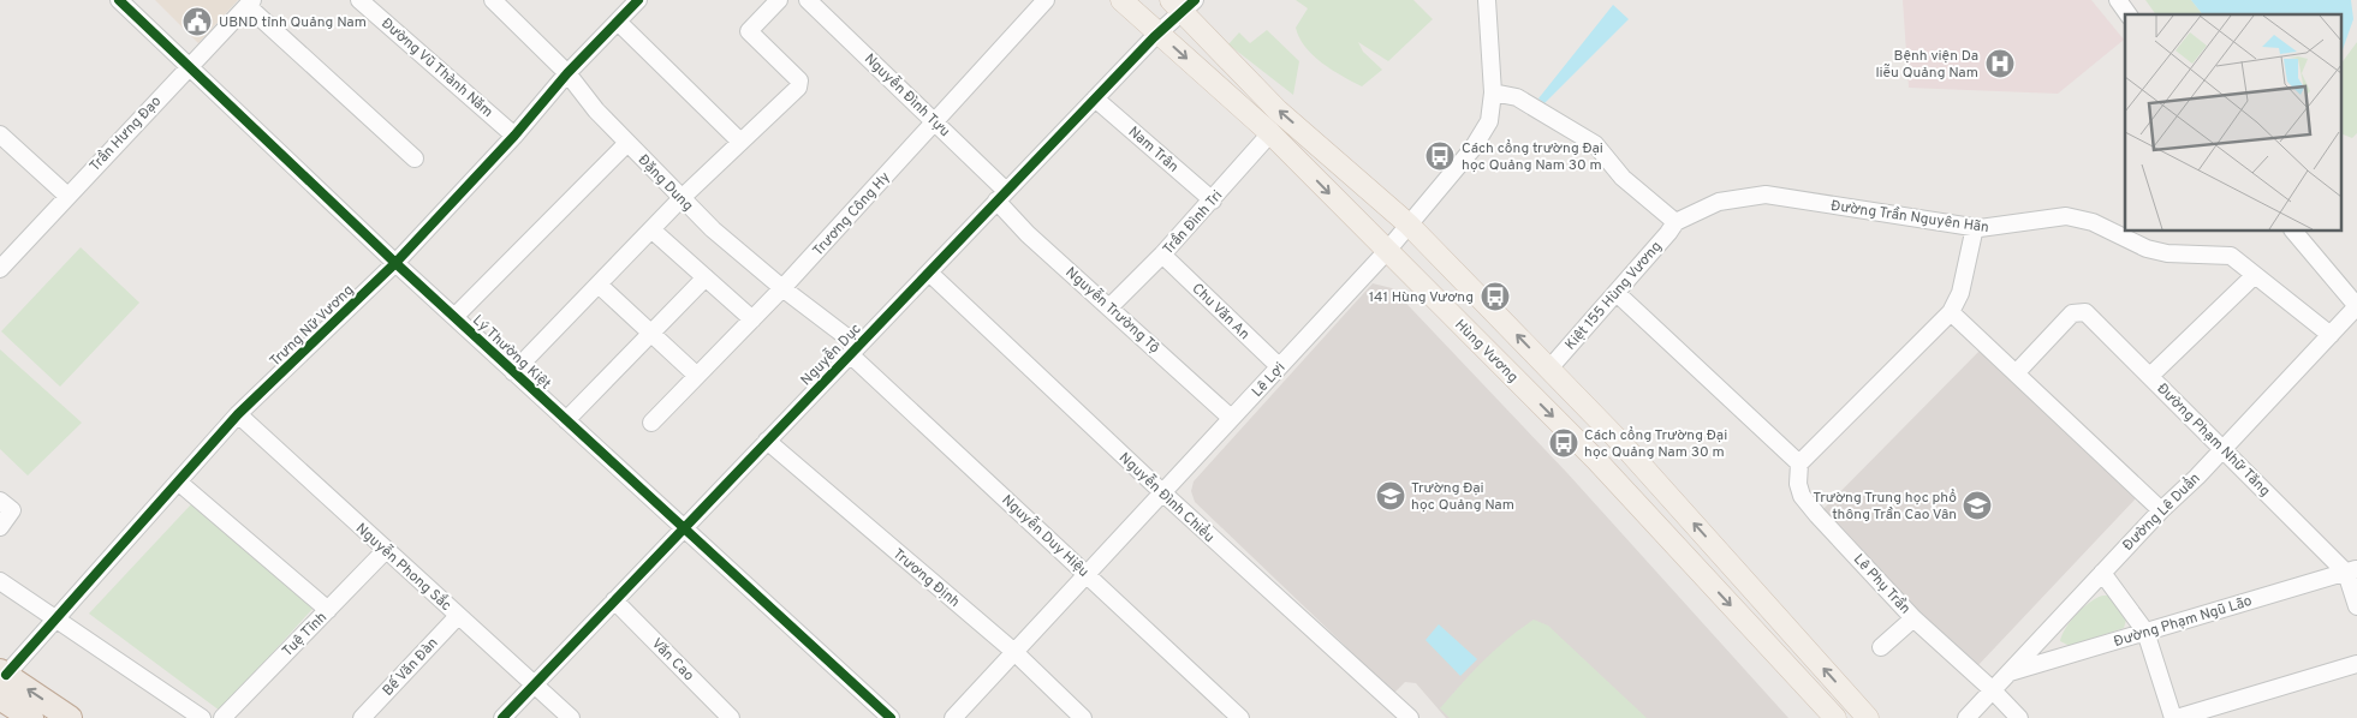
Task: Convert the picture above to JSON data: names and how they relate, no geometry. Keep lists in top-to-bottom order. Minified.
{"streets":{"main road":["Hùng Vương"],"street":["Đường Vũ Thành Năm","Nguyễn Đình Tựu","Trần Hưng Đạo","Nam Trân","Đặng Dung","Trương Công Hy","Đường Trần Nguyên Hãn","Trần Đình Tri","Kiệt 155 Hùng Vương","Nguyễn Trường Tộ","Chu Văn An","Trưng Nữ Vương","Lý Thường Kiệt","Nguyễn Dục","Lê Lợi","Đường Phạm Nhữ Tăng","Nguyễn Đình Chiểu","Đường Lê Duẩn","Nguyễn Duy Hiệu","Nguyễn Phong Sắc","Trương Định","Lê Phụ Trần","Đường Phạm Ngũ Lão","Tuệ Tĩnh","Văn Cao","Bế Văn Đàn"]},"crossings":[["Đường Vũ Thành Năm","Trưng Nữ Vương"],["Nguyễn Đình Tựu","Trương Công Hy"],["Nguyễn Đình Tựu","Nguyễn Trường Tộ"],["Nguyễn Đình Tựu","Nguyễn Dục"],["Trần Hưng Đạo","Lý Thường Kiệt"],["Nam Trân","Trần Đình Tri"],["Nam Trân","Nguyễn Dục"],["Đặng Dung","Trương Công Hy"],["Đặng Dung","Trưng Nữ Vương"],["Đặng Dung","Nguyễn Dục"],["Đặng Dung","Nguyễn Duy Hiệu"],["Đường Trần Nguyên Hãn","Kiệt 155 Hùng Vương"],["Đường Trần Nguyên Hãn","Đường Lê Duẩn"],["Trần Đình Tri","Nguyễn Trường Tộ"],["Trần Đình Tri","Chu Văn An"],["Trần Đình Tri","Hùng Vương"],["Nguyễn Trường Tộ","Nguyễn Dục"],["Nguyễn Trường Tộ","Lê Lợi"],["Chu Văn An","Lê Lợi"],["Trưng Nữ Vương","Lý Thường Kiệt"],["Trưng Nữ Vương","Nguyễn Phong Sắc"],["Hùng Vương","Nguyễn Dục"],["Hùng Vương","Lê Lợi"],["Lý Thường Kiệt","Nguyễn Dục"],["Nguyễn Dục","Nguyễn Đình Chiểu"],["Nguyễn Dục","Nguyễn Duy Hiệu"],["Nguyễn Dục","Nguyễn Phong Sắc"],["Nguyễn Dục","Trương Định"],["Nguyễn Dục","Văn Cao"],["Lê Lợi","Nguyễn Đình Chiểu"],["Lê Lợi","Nguyễn Duy Hiệu"],["Lê Lợi","Trương Định"],["Đường Phạm Nhữ Tăng","Đường Lê Duẩn"],["Đường Phạm Nhữ Tăng","Đường Phạm Ngũ Lão"],["Đường Lê Duẩn","Lê Phụ Trần"],["Đường Lê Duẩn","Đường Phạm Ngũ Lão"],["Nguyễn Phong Sắc","Tuệ Tĩnh"],["Nguyễn Phong Sắc","Bế Văn Đàn"]],"places":{"public building":["UBND tỉnh Quảng Nam"],"hospital":["Bệnh viện Da liễu Quảng Nam"],"bus stop":["Cách cổng trường Đại học Quảng Nam 30 m","141 Hùng Vương","Cách cổng Trường Đại học Quảng Nam 30 m"],"school or university":["Trường Đại học Quảng Nam","Trường Trung học phổ thông Trần Cao Vân"]}}
